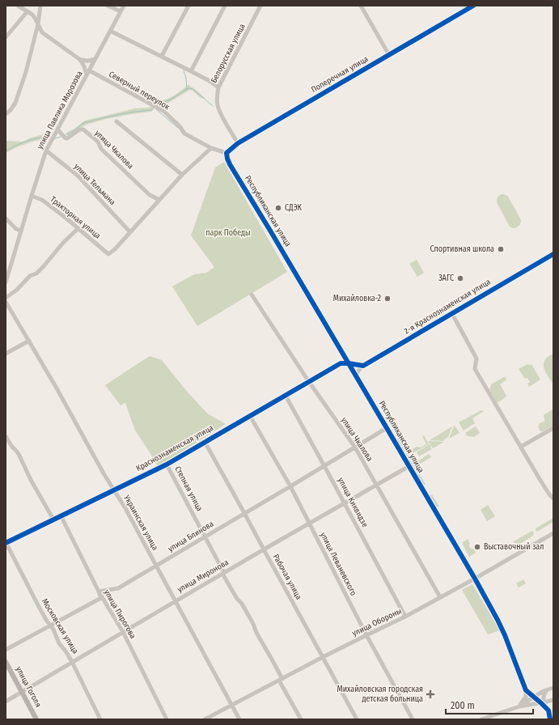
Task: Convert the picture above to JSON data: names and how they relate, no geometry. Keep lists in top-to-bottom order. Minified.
{"streets":{"main road":["улица Гоголя"],"street":["Белорусская улица","Поперечная улица","Северный переулок","улица Павлика Морозова","улица Чкалова","улица Тельмана","Республиканская улица","Тракторная улица","2-я Краснознаменская улица","Краснознаменская улица","Степная улица","улица Киквидзе","Украинская улица","улица Блинова","улица Леваневского","улица Миронова","Рабочая улица","улица Пирогова","улица Обороны","Московская улица"]},"crossings":[["Белорусская улица","Поперечная улица"],["Поперечная улица","Северный переулок"],["Поперечная улица","Республиканская улица"],["Северный переулок","улица Павлика Морозова"],["Северный переулок","Республиканская улица"],["улица Павлика Морозова","улица Чкалова"],["улица Павлика Морозова","улица Тельмана"],["улица Павлика Морозова","Тракторная улица"],["улица Чкалова","Краснознаменская улица"],["улица Чкалова","улица Блинова"],["улица Чкалова","улица Миронова"],["улица Чкалова","улица Обороны"],["улица Тельмана","Тракторная улица"],["Республиканская улица","улица Блинова"],["Республиканская улица","улица Миронова"],["Республиканская улица","улица Обороны"],["Краснознаменская улица","Степная улица"],["Краснознаменская улица","улица Киквидзе"],["Краснознаменская улица","Украинская улица"],["Краснознаменская улица","улица Леваневского"],["Краснознаменская улица","Рабочая улица"],["Краснознаменская улица","улица Пирогова"],["Краснознаменская улица","Московская улица"],["Степная улица","улица Блинова"],["Степная улица","улица Миронова"],["Степная улица","улица Обороны"],["улица Киквидзе","улица Блинова"],["улица Киквидзе","улица Миронова"],["улица Киквидзе","улица Обороны"],["Украинская улица","улица Блинова"],["Украинская улица","улица Миронова"],["Украинская улица","улица Обороны"],["улица Блинова","улица Леваневского"],["улица Блинова","Рабочая улица"],["улица Блинова","улица Пирогова"],["улица Леваневского","улица Миронова"],["улица Леваневского","улица Обороны"],["улица Миронова","Рабочая улица"],["улица Миронова","улица Пирогова"],["улица Миронова","Московская улица"],["улица Миронова","улица Гоголя"],["Рабочая улица","улица Обороны"]],"parks":["парк Победы"],"places":{"other":["СДЭК","Спортивная школа","ЗАГС","Михайловка-2","Выставочный зал"],"health":["Михайловская городская детская больница"]},"scale_bar":"200 m"}
